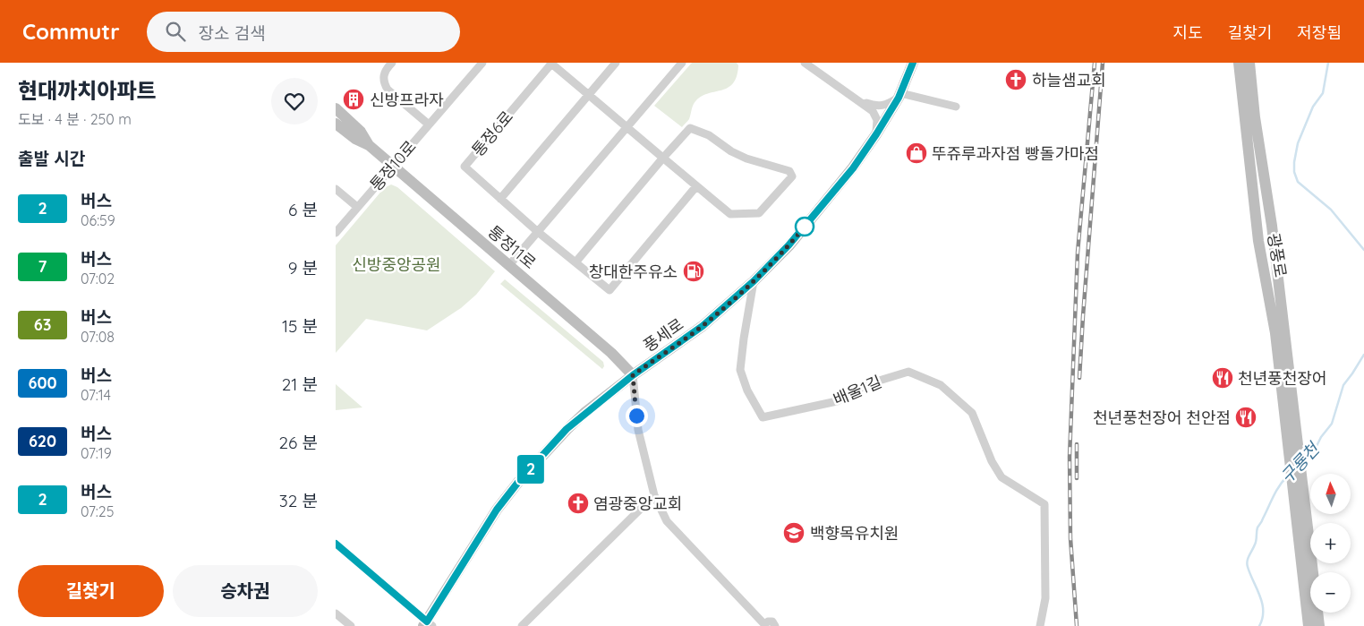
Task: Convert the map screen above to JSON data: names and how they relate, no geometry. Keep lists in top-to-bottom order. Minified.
{"streets":{"street":["통정6로","통정10로","통정11로","광풍로","풍세로","배울1길"]},"crossings":[["통정10로","통정11로"],["통정11로","풍세로"],["풍세로","배울1길"]],"water":["구룡천"],"parks":["신방중앙공원"],"places":{"church":["하늘샘교회","염광중앙교회"],"building":["신방프라자"],"shop":["뚜쥬루과자점 빵돌가마점"],"fuel station":["창대한주유소"],"restaurant":["천년풍천장어","천년풍천장어 천안점"],"school or university":["백향목유치원"]},"lines":["bus line 2"],"north":"top","page":{"header":"Commutr","search":"장소 검색","nav":["지도","길찾기","저장됨"],"heading":[["현대까치아파트","도보 · 4 분 · 250 m"],"출발 시간"],"on_map":"2","list":[{"mark":"2","name":"버스","note":"06:59","value":"6 분"},{"mark":"7","name":"버스","note":"07:02","value":"9 분"},{"mark":"63","name":"버스","note":"07:08","value":"15 분"},{"mark":"600","name":"버스","note":"07:14","value":"21 분"},{"mark":"620","name":"버스","note":"07:19","value":"26 분"},{"mark":"2","name":"버스","note":"07:25","value":"32 분"}],"map_buttons":["+","−"],"buttons":["길찾기","승차권"]}}
